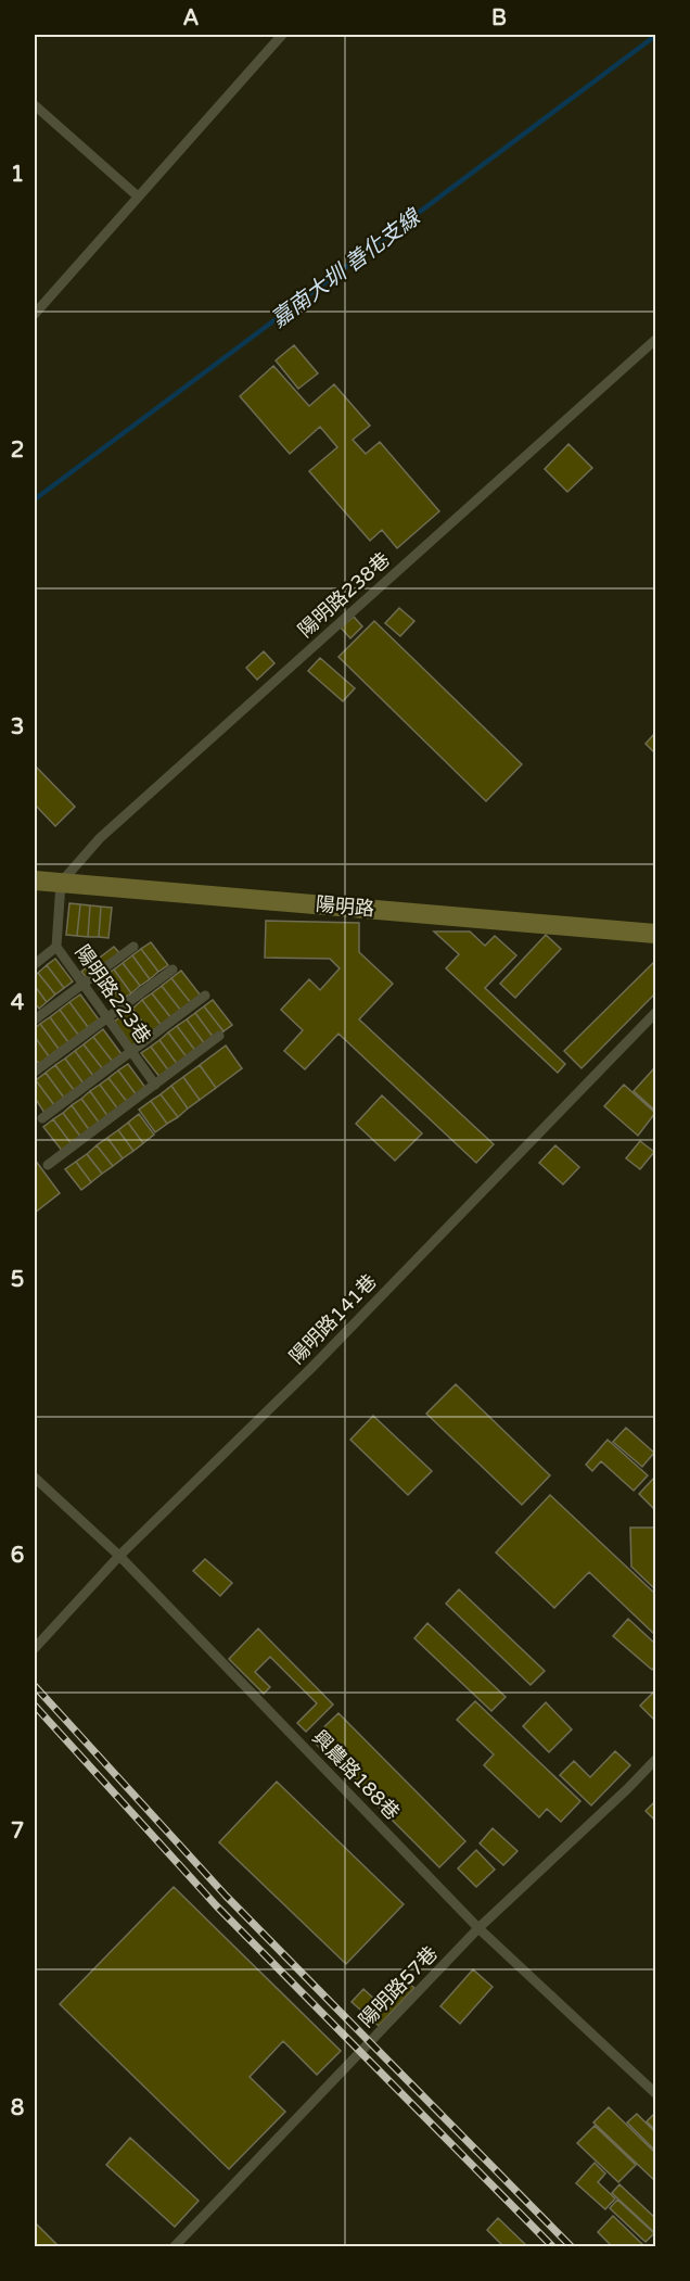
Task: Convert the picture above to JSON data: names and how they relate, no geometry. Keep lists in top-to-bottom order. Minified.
{"streets":{"street":["陽明路"],"lane":["陽明路238巷","陽明路223巷","陽明路141巷","興農路188巷","陽明路57巷"]},"crossings":[["陽明路238巷","陽明路"],["陽明路238巷","陽明路223巷"],["陽明路","陽明路223巷"],["陽明路141巷","興農路188巷"],["興農路188巷","陽明路57巷"]],"water":["嘉南大圳 善化支線"],"grid":{"columns":["A","B"],"rows":["1","2","3","4","5","6","7","8"]}}
